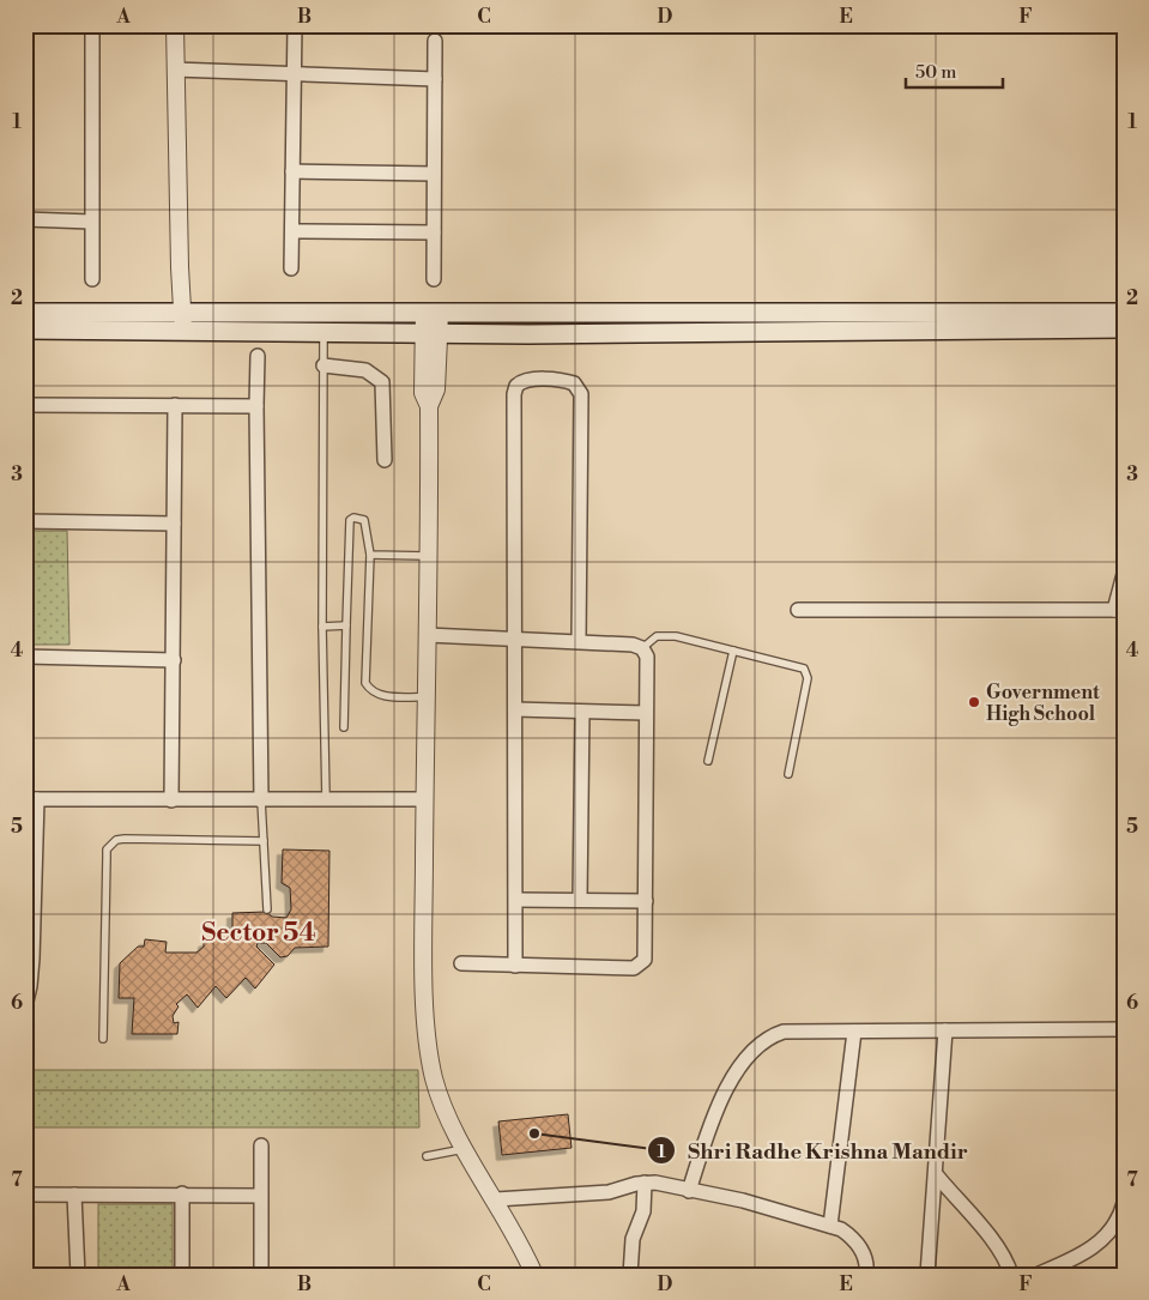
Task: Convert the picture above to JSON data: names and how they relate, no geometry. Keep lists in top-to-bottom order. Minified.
{"districts":["Sector 54"],"places":["Government High School","Shri Radhe Krishna Mandir"],"scale_bar":"50 m","grid":{"columns":["A","B","C","D","E","F"],"rows":["1","2","3","4","5","6","7"]}}
